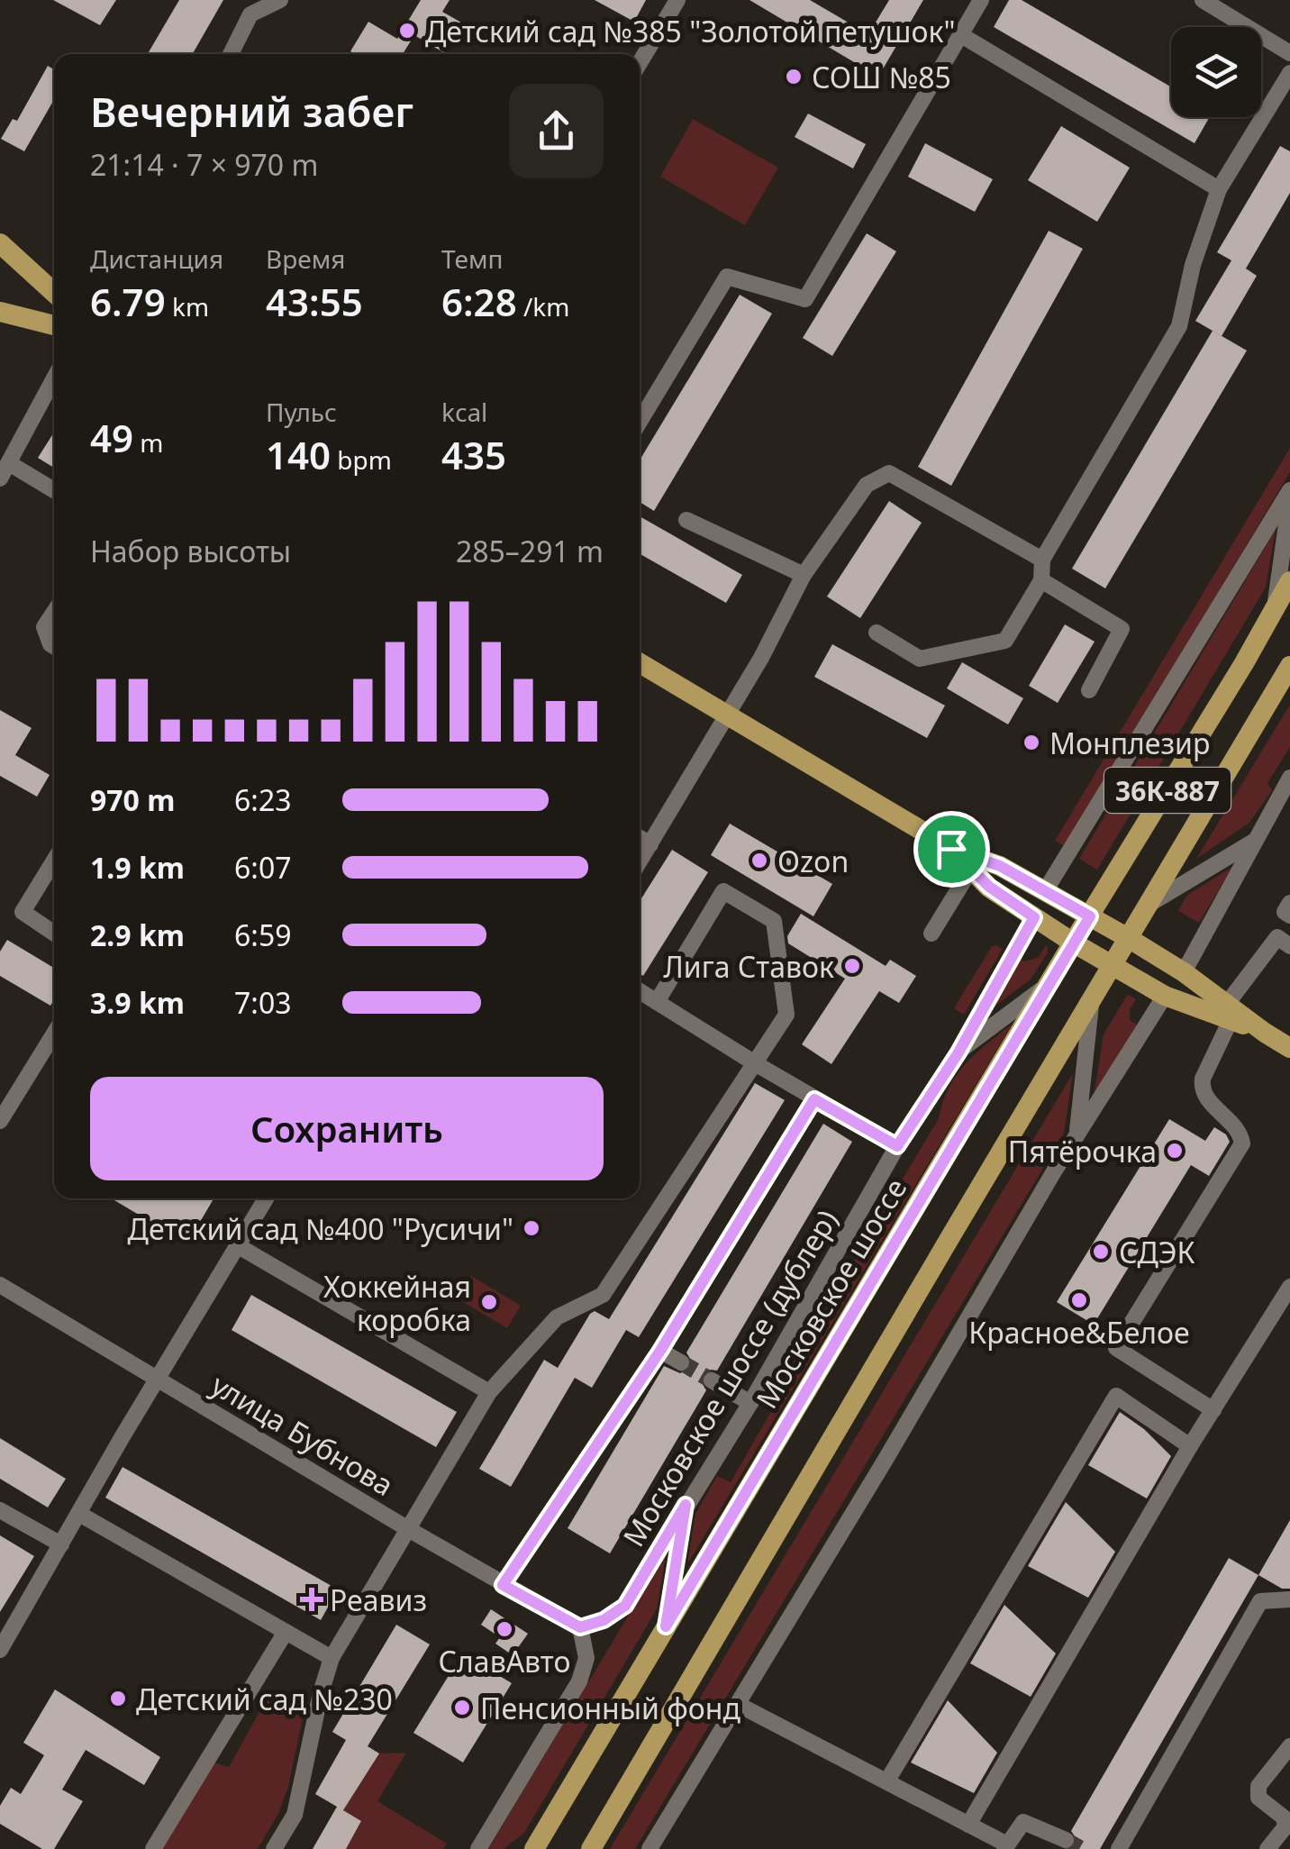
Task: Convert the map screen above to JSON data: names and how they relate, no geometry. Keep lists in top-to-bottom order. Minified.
{"streets":{"main road":["36К-887","Московское шоссе"],"street":["Московское шоссе (дублер)","улица Бубнова"]},"crossings":[["Московское шоссе (дублер)","улица Бубнова"]],"places":{"other":["Детский сад №385 \"Золотой петушок\"","СОШ №85","Монплезир","Ozon","Лига Ставок","Пятёрочка","Детский сад №400 \"Русичи\"","СДЭК","Красное&Белое","Хоккейная коробка","СлавАвто","Детский сад №230","Пенсионный фонд"],"health":["Реавиз"]},"page":{"heading":["Вечерний забег","21:14 · 7 × 970 m"],"stats":[["Дистанция","6.79 km"],["Время","43:55"],["Темп","6:28 /km"],["49 m"],["Пульс","140 bpm"],["kcal","435"]],"chart":["Набор высоты","285–291 m"],"list":[{"name":"970 m","note":"6:23"},{"name":"1.9 km","note":"6:07"},{"name":"2.9 km","note":"6:59"},{"name":"3.9 km","note":"7:03"}],"buttons":"Сохранить"}}
